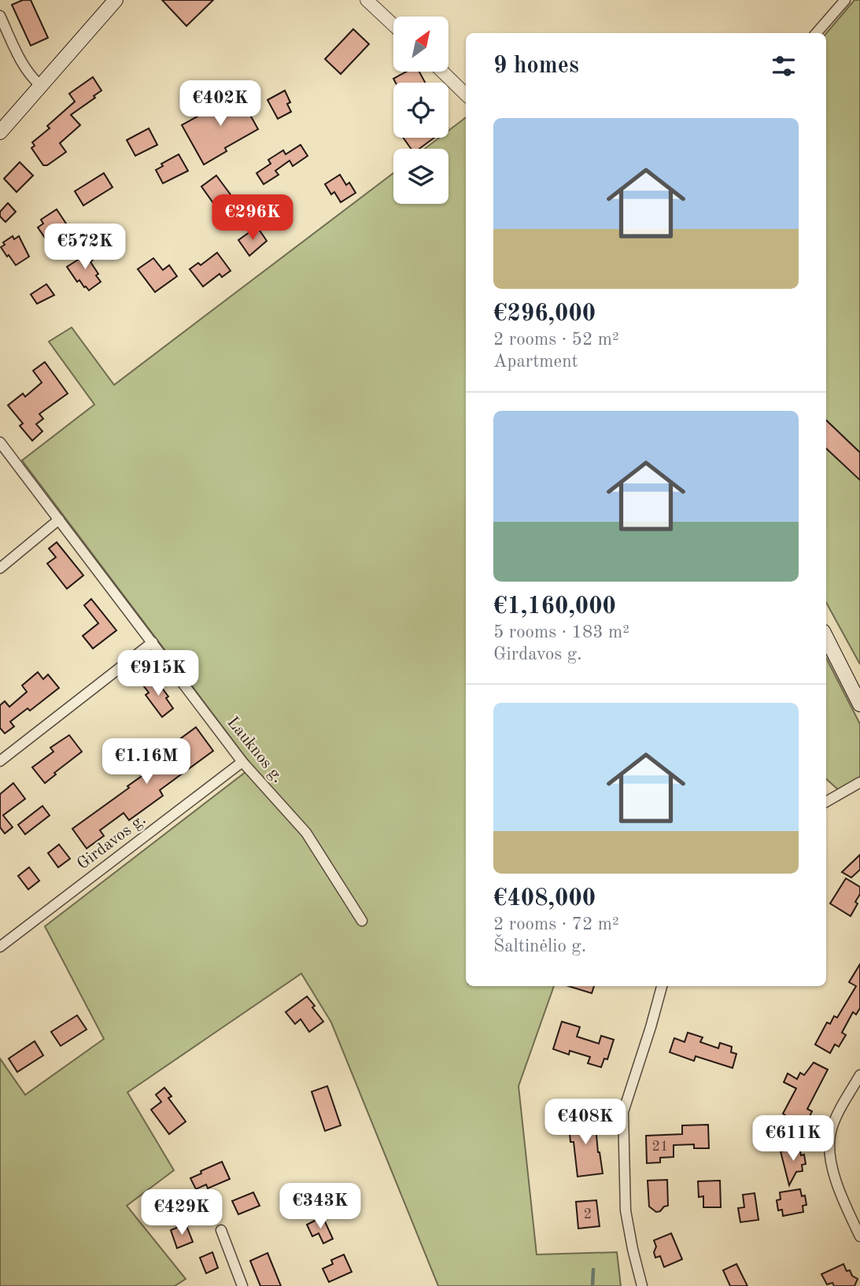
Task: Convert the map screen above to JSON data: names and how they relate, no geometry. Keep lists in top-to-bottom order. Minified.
{"streets":{"street":["Lauknos g.","Girdavos g."]},"crossings":[["Lauknos g.","Girdavos g."]],"house_numbers":["21","2"],"north":"top right","page":{"heading":"9 homes","price":["€402K","€296K","€572K","€915K","€1.16M","€408K","€611K","€343K","€429K"],"list":[{"name":"€296,000","note":"2 rooms · 52 m² · Apartment"},{"name":"€1,160,000","note":"5 rooms · 183 m² · Girdavos g."},{"name":"€408,000","note":"2 rooms · 72 m² · Šaltinėlio g."}]}}
